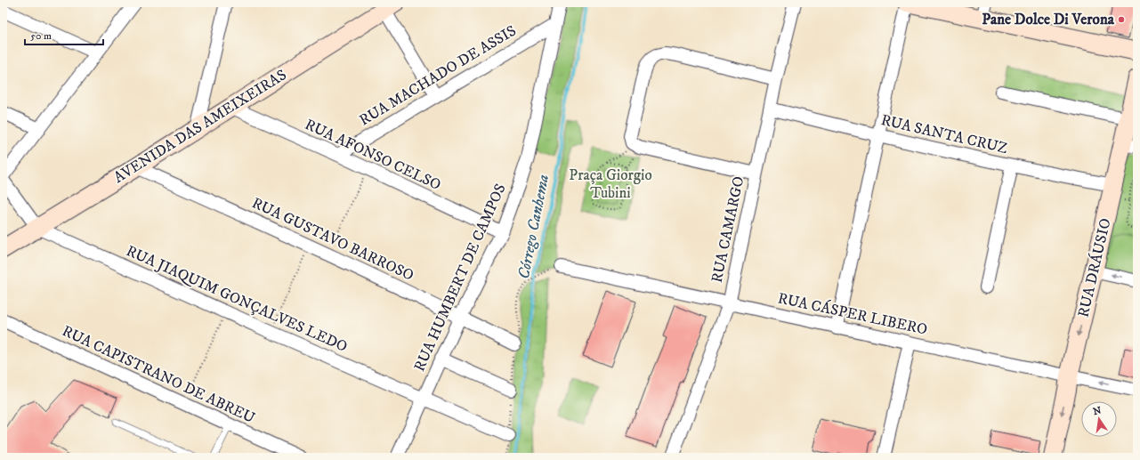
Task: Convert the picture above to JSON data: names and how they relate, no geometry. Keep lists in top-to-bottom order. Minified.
{"streets":{"street":["RUA MACHADO DE ASSIS","AVENIDA DAS AMEIXEIRAS","RUA SANTA CRUZ","RUA AFONSO CELSO","RUA CAMARGO","RUA GUSTAVO BARROSO","RUA DRÁUSIO","RUA HUMBERT DE CAMPOS","RUA JIAQUIM GONÇALVES LEDO","RUA CÁSPER LIBERO","RUA CAPISTRANO DE ABREU"]},"crossings":[["RUA MACHADO DE ASSIS","RUA AFONSO CELSO"],["RUA MACHADO DE ASSIS","RUA HUMBERT DE CAMPOS"],["AVENIDA DAS AMEIXEIRAS","RUA AFONSO CELSO"],["AVENIDA DAS AMEIXEIRAS","RUA GUSTAVO BARROSO"],["AVENIDA DAS AMEIXEIRAS","RUA JIAQUIM GONÇALVES LEDO"],["RUA SANTA CRUZ","RUA CAMARGO"],["RUA SANTA CRUZ","RUA DRÁUSIO"],["RUA AFONSO CELSO","RUA HUMBERT DE CAMPOS"],["RUA CAMARGO","RUA CÁSPER LIBERO"],["RUA GUSTAVO BARROSO","RUA HUMBERT DE CAMPOS"],["RUA DRÁUSIO","RUA CÁSPER LIBERO"],["RUA HUMBERT DE CAMPOS","RUA JIAQUIM GONÇALVES LEDO"]],"one_way":["RUA DRÁUSIO"],"water":["Córrego Canhema"],"parks":["Praça Giorgio Tubini"],"places":["Pane Dolce Di Verona"],"scale_bar":"50 m","north":"top"}
